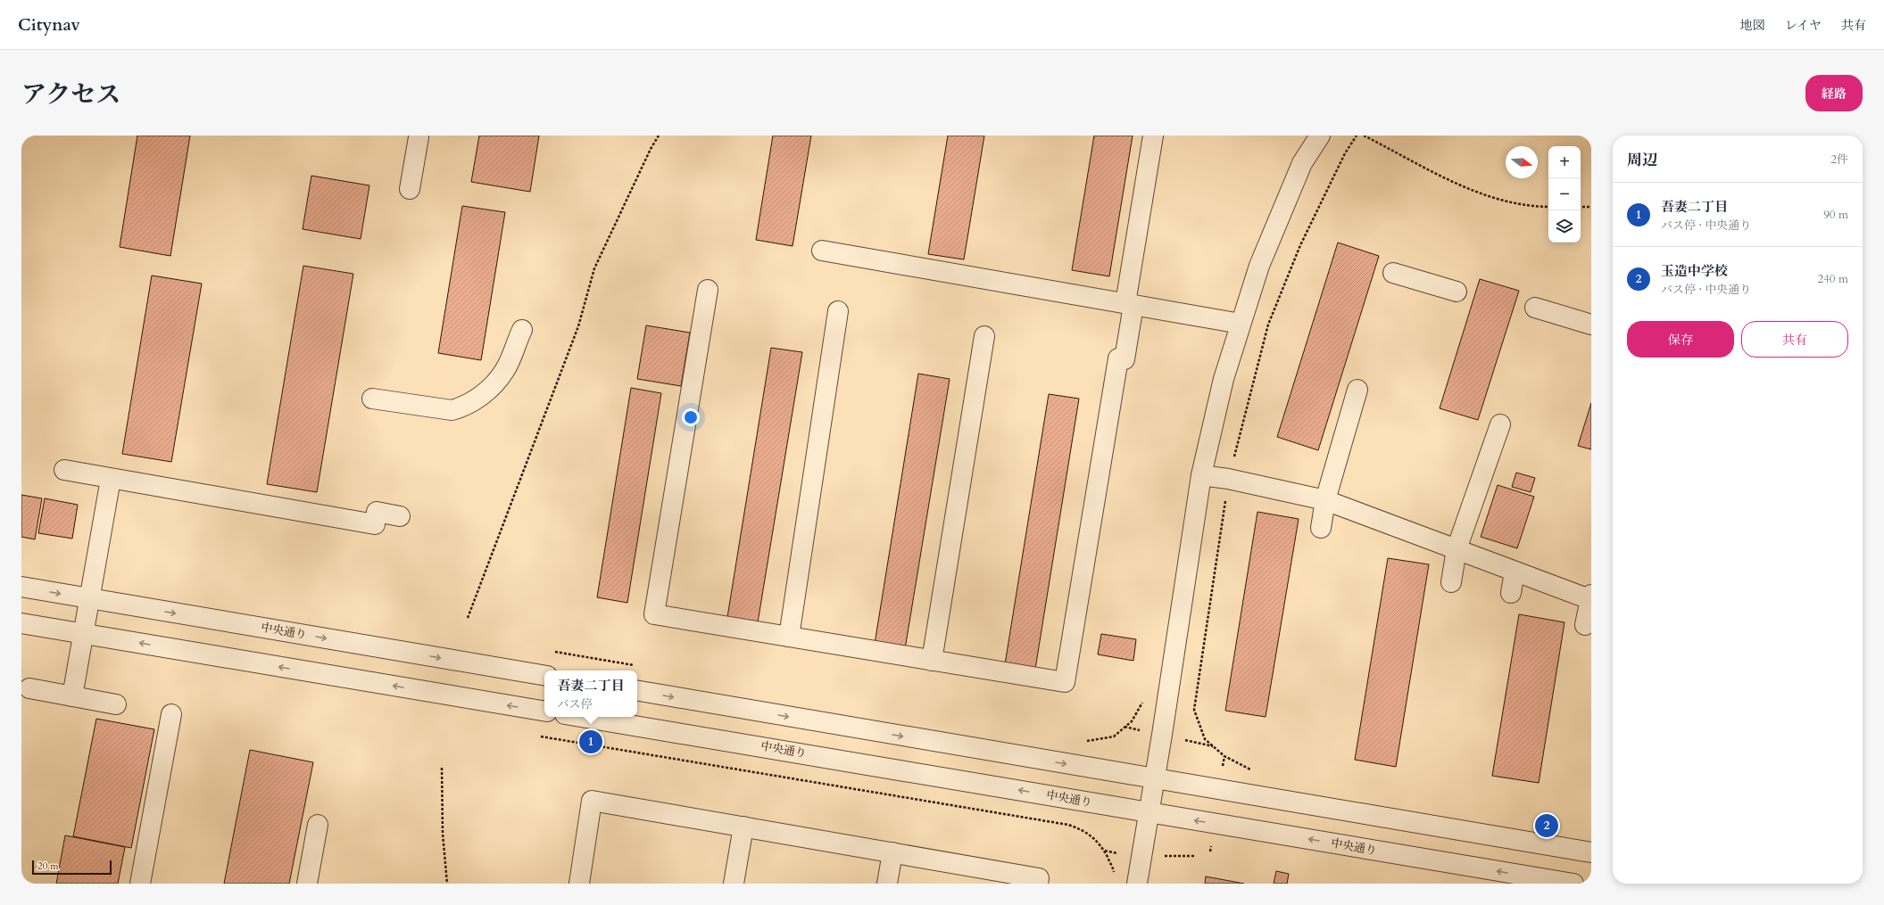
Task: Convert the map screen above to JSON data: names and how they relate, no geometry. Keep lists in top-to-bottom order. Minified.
{"streets":{"street":["中央通り"]},"scale_bar":"20 m","north":"right","page":{"header":"Citynav","nav":["地図","レイヤ","共有"],"title":"アクセス","buttons":["経路",["保存","共有"]],"heading":["周辺","2件"],"map_buttons":["+","−"],"list":[{"mark":"1","name":"吾妻二丁目","note":"バス停 · 中央通り","value":"90 m"},{"mark":"2","name":"玉造中学校","note":"バス停 · 中央通り","value":"240 m"}],"popup":["吾妻二丁目","バス停"],"pins":["1","2"],"scale":"20 m"}}
